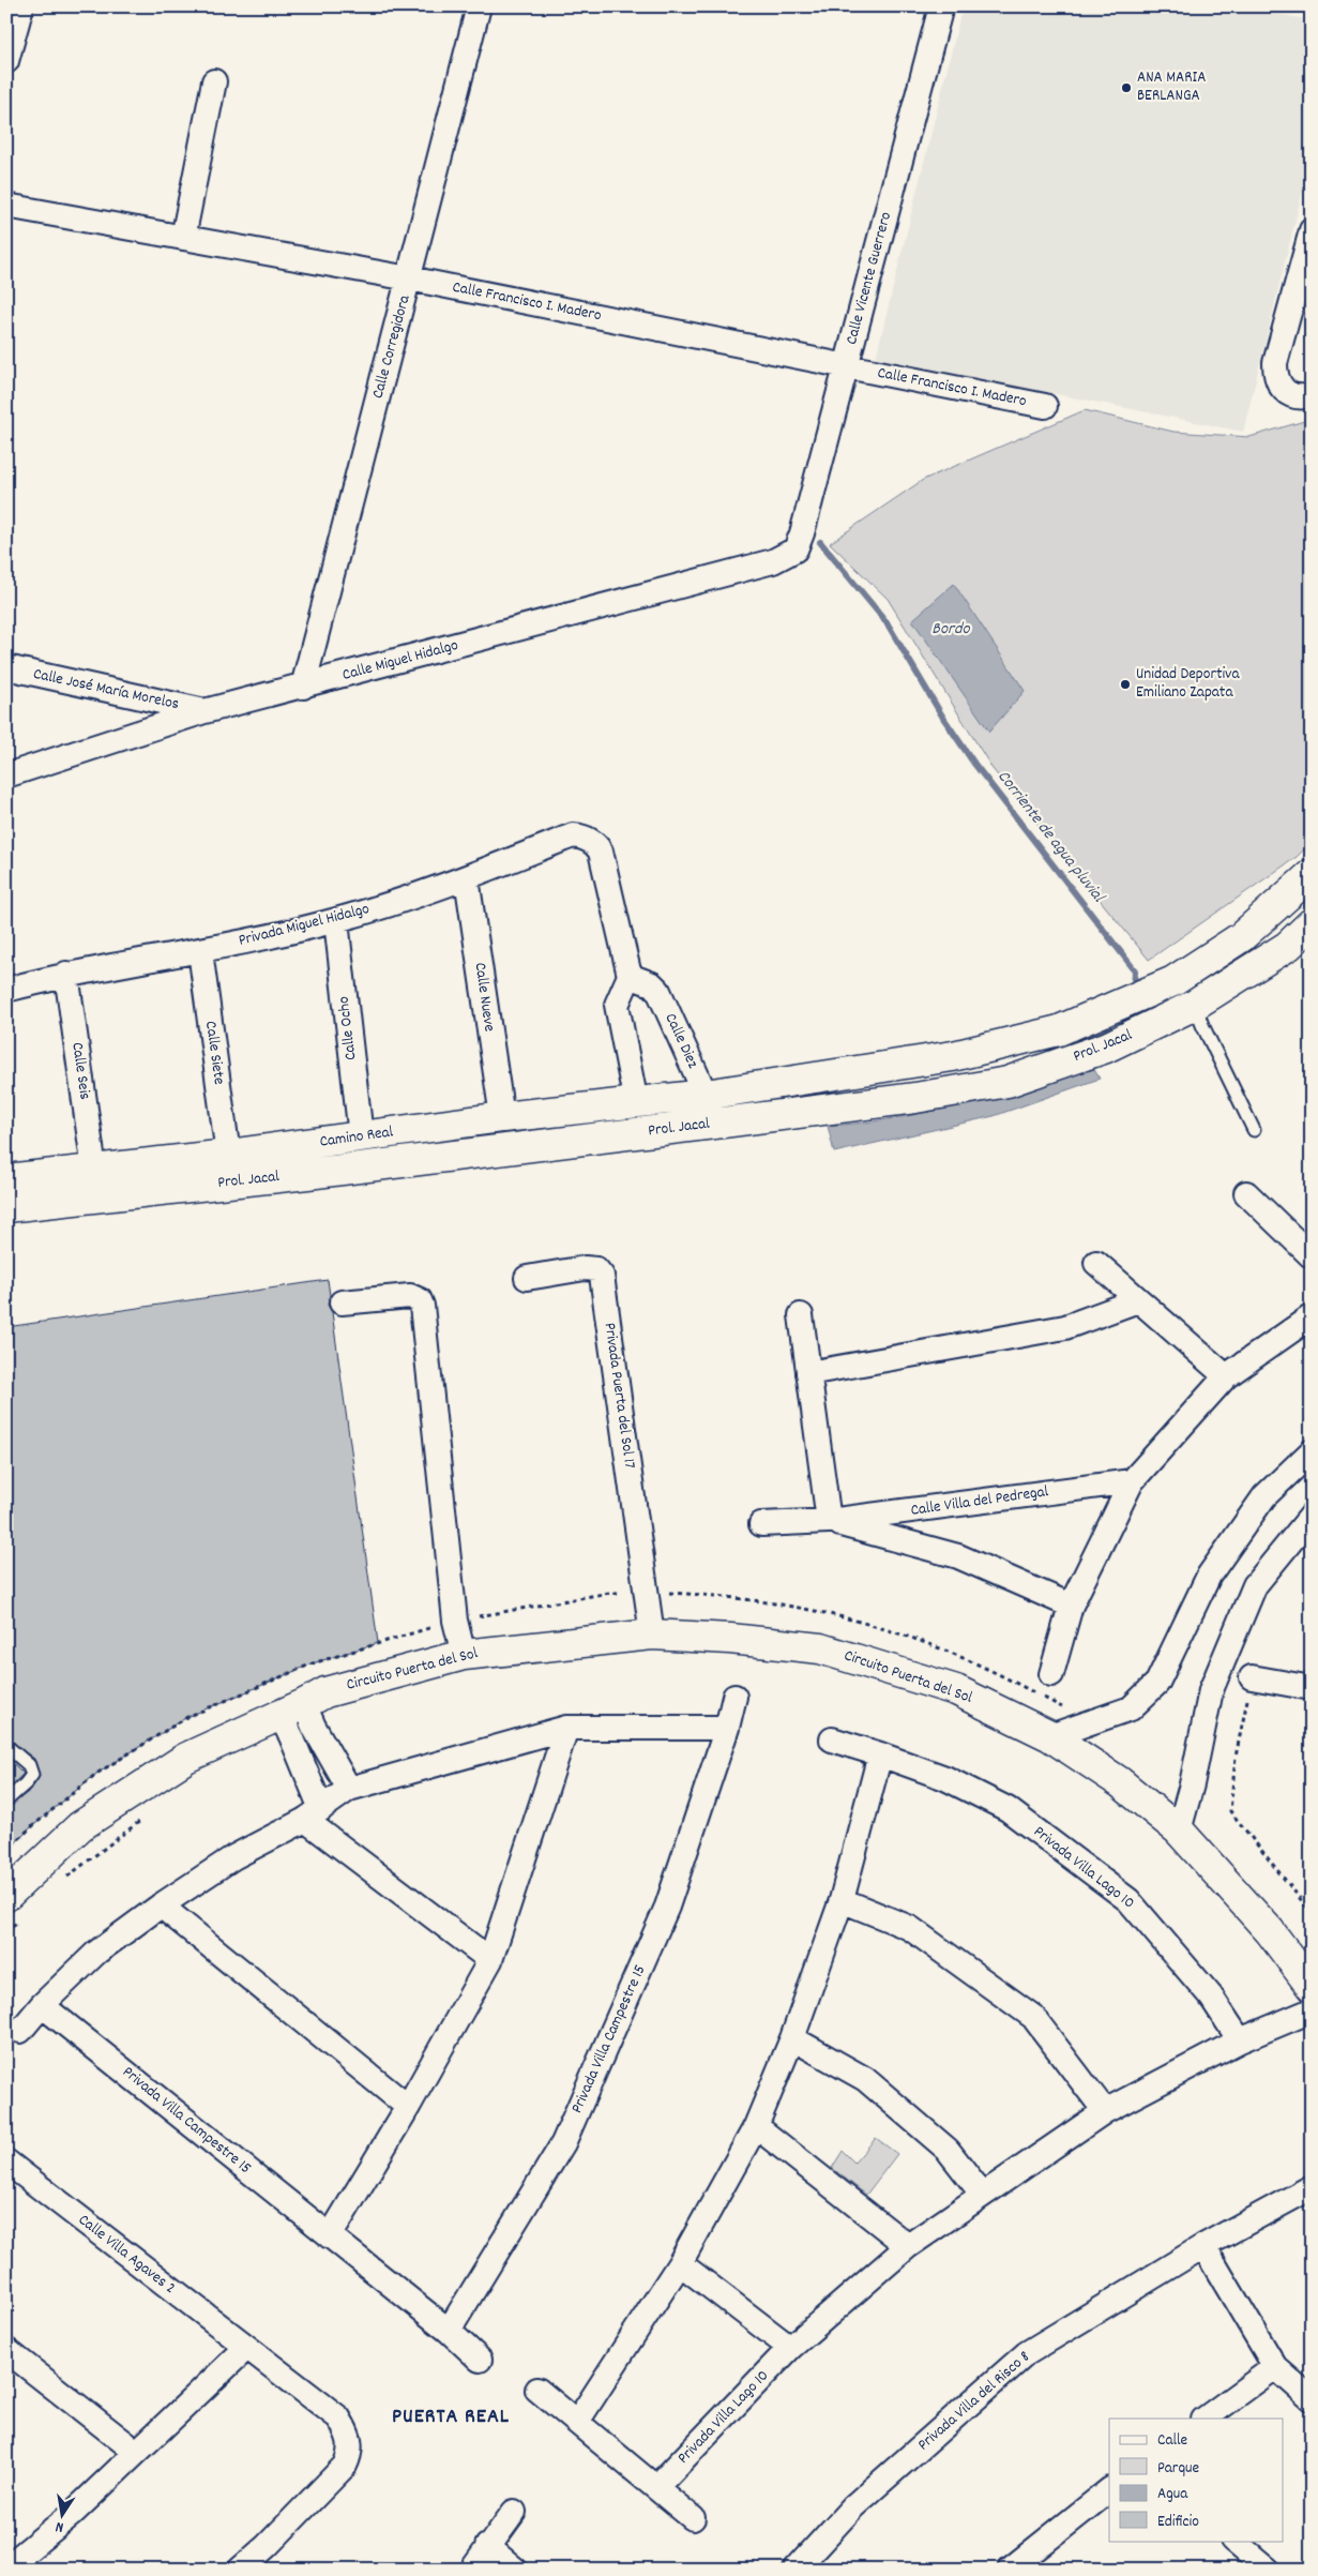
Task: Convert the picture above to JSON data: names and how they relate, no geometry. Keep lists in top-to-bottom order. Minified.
{"streets":{"street":["Calle Vicente Guerrero","Calle Francisco I. Madero","Calle Corregidora","Calle Miguel Hidalgo","Calle José María Morelos","Privada Miguel Hidalgo","Calle Nueve","Calle Ocho","Calle Diez","Prol. Jacal","Calle Siete","Calle Seis","Camino Real","Privada Puerta del Sol 17","Calle Villa del Pedregal","Circuito Puerta del Sol","Privada Villa Lago 10","Privada Villa Campestre 15","Calle Villa Agaves 2","Privada Villa del Risco 8"]},"crossings":[["Calle Vicente Guerrero","Calle Francisco I. Madero"],["Calle Vicente Guerrero","Calle Miguel Hidalgo"],["Calle Francisco I. Madero","Calle Corregidora"],["Calle Corregidora","Calle Miguel Hidalgo"],["Calle Miguel Hidalgo","Calle José María Morelos"],["Privada Miguel Hidalgo","Calle Nueve"],["Privada Miguel Hidalgo","Calle Ocho"],["Privada Miguel Hidalgo","Calle Diez"],["Privada Miguel Hidalgo","Calle Siete"],["Privada Miguel Hidalgo","Calle Seis"],["Calle Nueve","Camino Real"],["Calle Ocho","Camino Real"],["Calle Diez","Prol. Jacal"],["Calle Diez","Camino Real"],["Prol. Jacal","Camino Real"],["Calle Siete","Camino Real"],["Calle Seis","Camino Real"],["Privada Puerta del Sol 17","Circuito Puerta del Sol"],["Circuito Puerta del Sol","Privada Villa Lago 10"]],"districts":["PUERTA REAL"],"water":["Bordo","Corriente de agua pluvial"],"places":["ANA MARIA BERLANGA","Unidad Deportiva Emiliano Zapata"],"legend":["Calle","Parque","Agua","Edificio"],"north":"bottom"}
